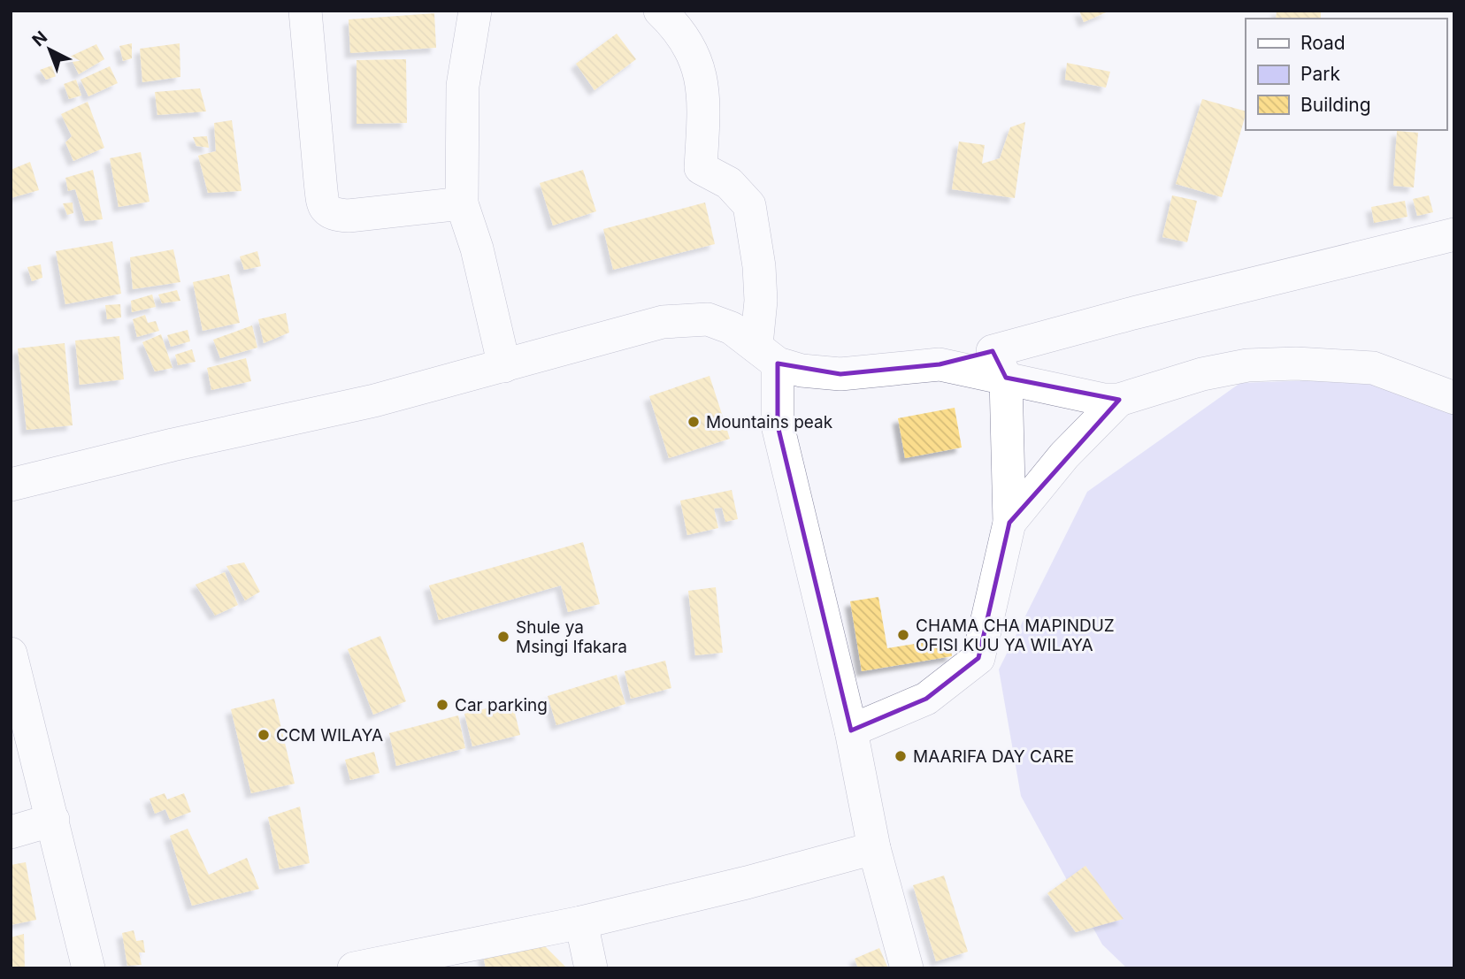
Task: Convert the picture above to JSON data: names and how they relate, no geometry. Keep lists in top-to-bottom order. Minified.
{"places":["Mountains peak","CHAMA CHA MAPINDUZ OFISI KUU YA WILAYA","Shule ya Msingi Ifakara","Car parking","CCM WILAYA","MAARIFA DAY CARE"],"legend":["Road","Park","Building"],"north":"top left"}
